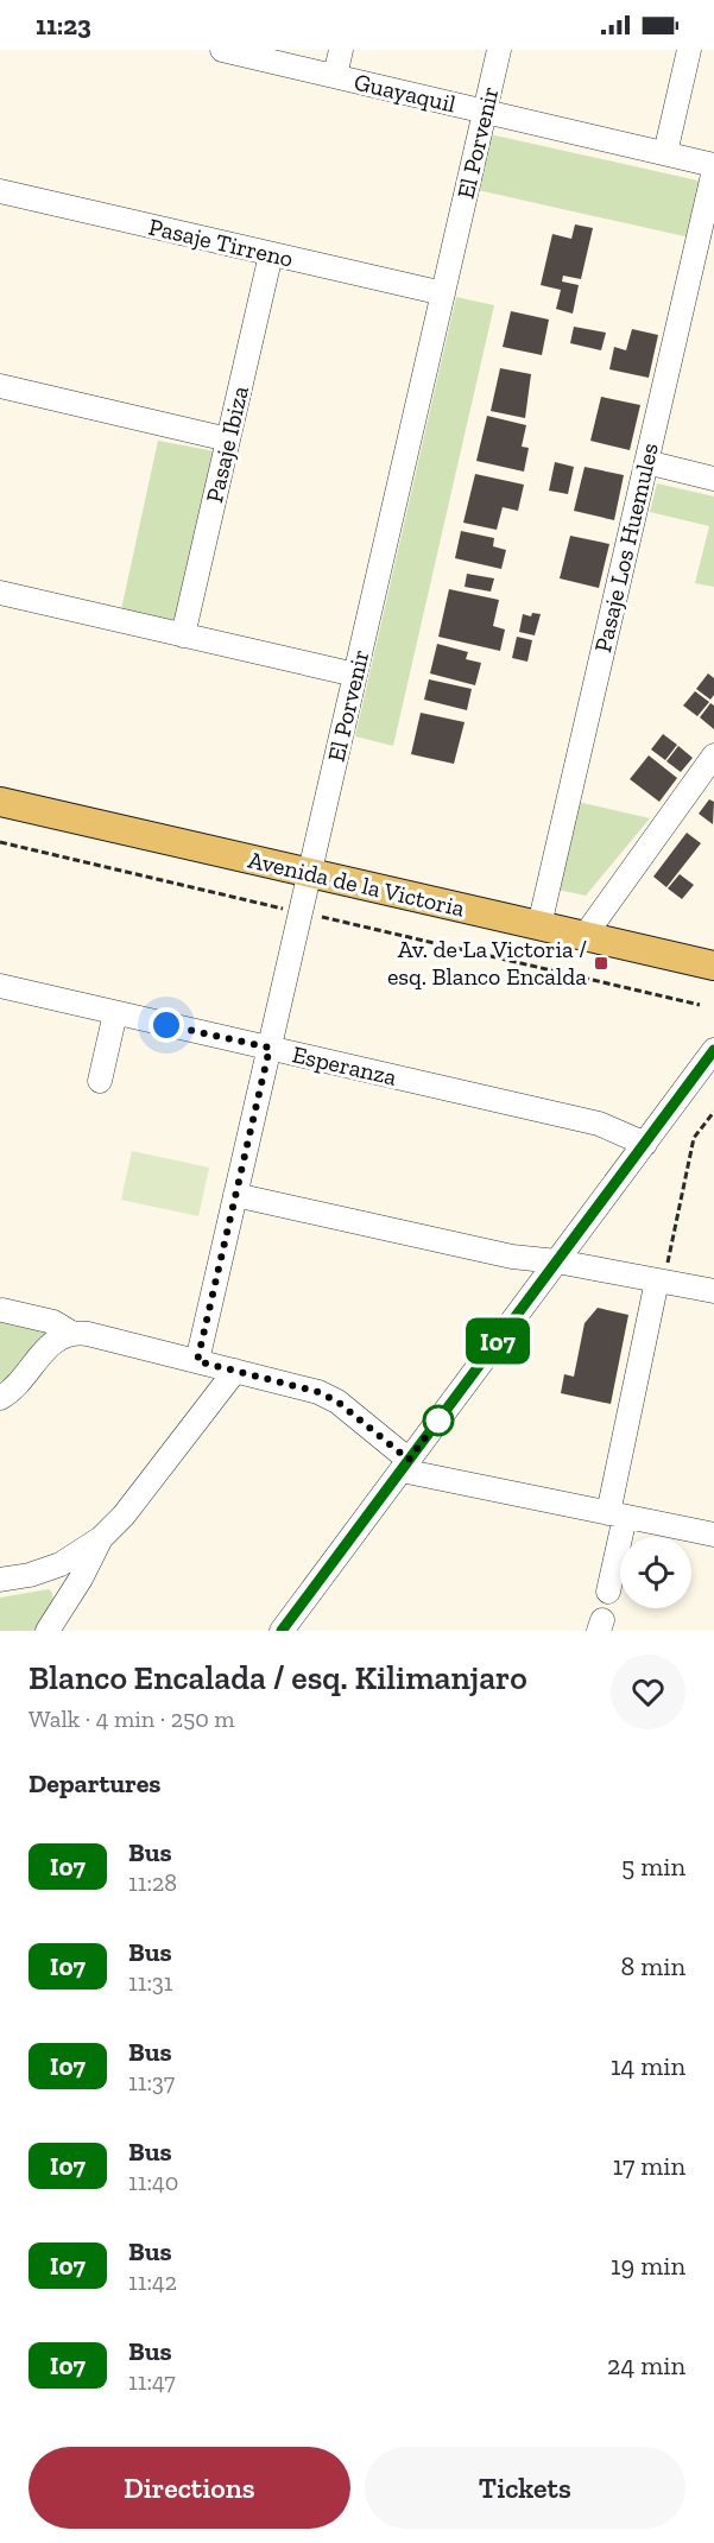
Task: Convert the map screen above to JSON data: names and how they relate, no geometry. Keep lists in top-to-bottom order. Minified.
{"streets":{"main road":["Avenida de la Victoria"],"street":["Guayaquil","El Porvenir","Pasaje Tirreno","Pasaje Ibiza","Pasaje Los Huemules","Esperanza"]},"crossings":[["Guayaquil","El Porvenir"],["Guayaquil","Pasaje Los Huemules"],["El Porvenir","Pasaje Tirreno"],["El Porvenir","Avenida de la Victoria"],["El Porvenir","Esperanza"],["Pasaje Tirreno","Pasaje Ibiza"],["Pasaje Los Huemules","Avenida de la Victoria"]],"places":{"transit":["Av. de La Victoria / esq. Blanco Encalda"]},"lines":["bus line I07"],"page":{"status":"11:23","on_map":"I07","heading":[["Blanco Encalada / esq. Kilimanjaro","Walk · 4 min · 250 m"],"Departures"],"list":[{"mark":"I07","name":"Bus","note":"11:28","value":"5 min"},{"mark":"I07","name":"Bus","note":"11:31","value":"8 min"},{"mark":"I07","name":"Bus","note":"11:37","value":"14 min"},{"mark":"I07","name":"Bus","note":"11:40","value":"17 min"},{"mark":"I07","name":"Bus","note":"11:42","value":"19 min"},{"mark":"I07","name":"Bus","note":"11:47","value":"24 min"}],"buttons":["Directions","Tickets"]}}
